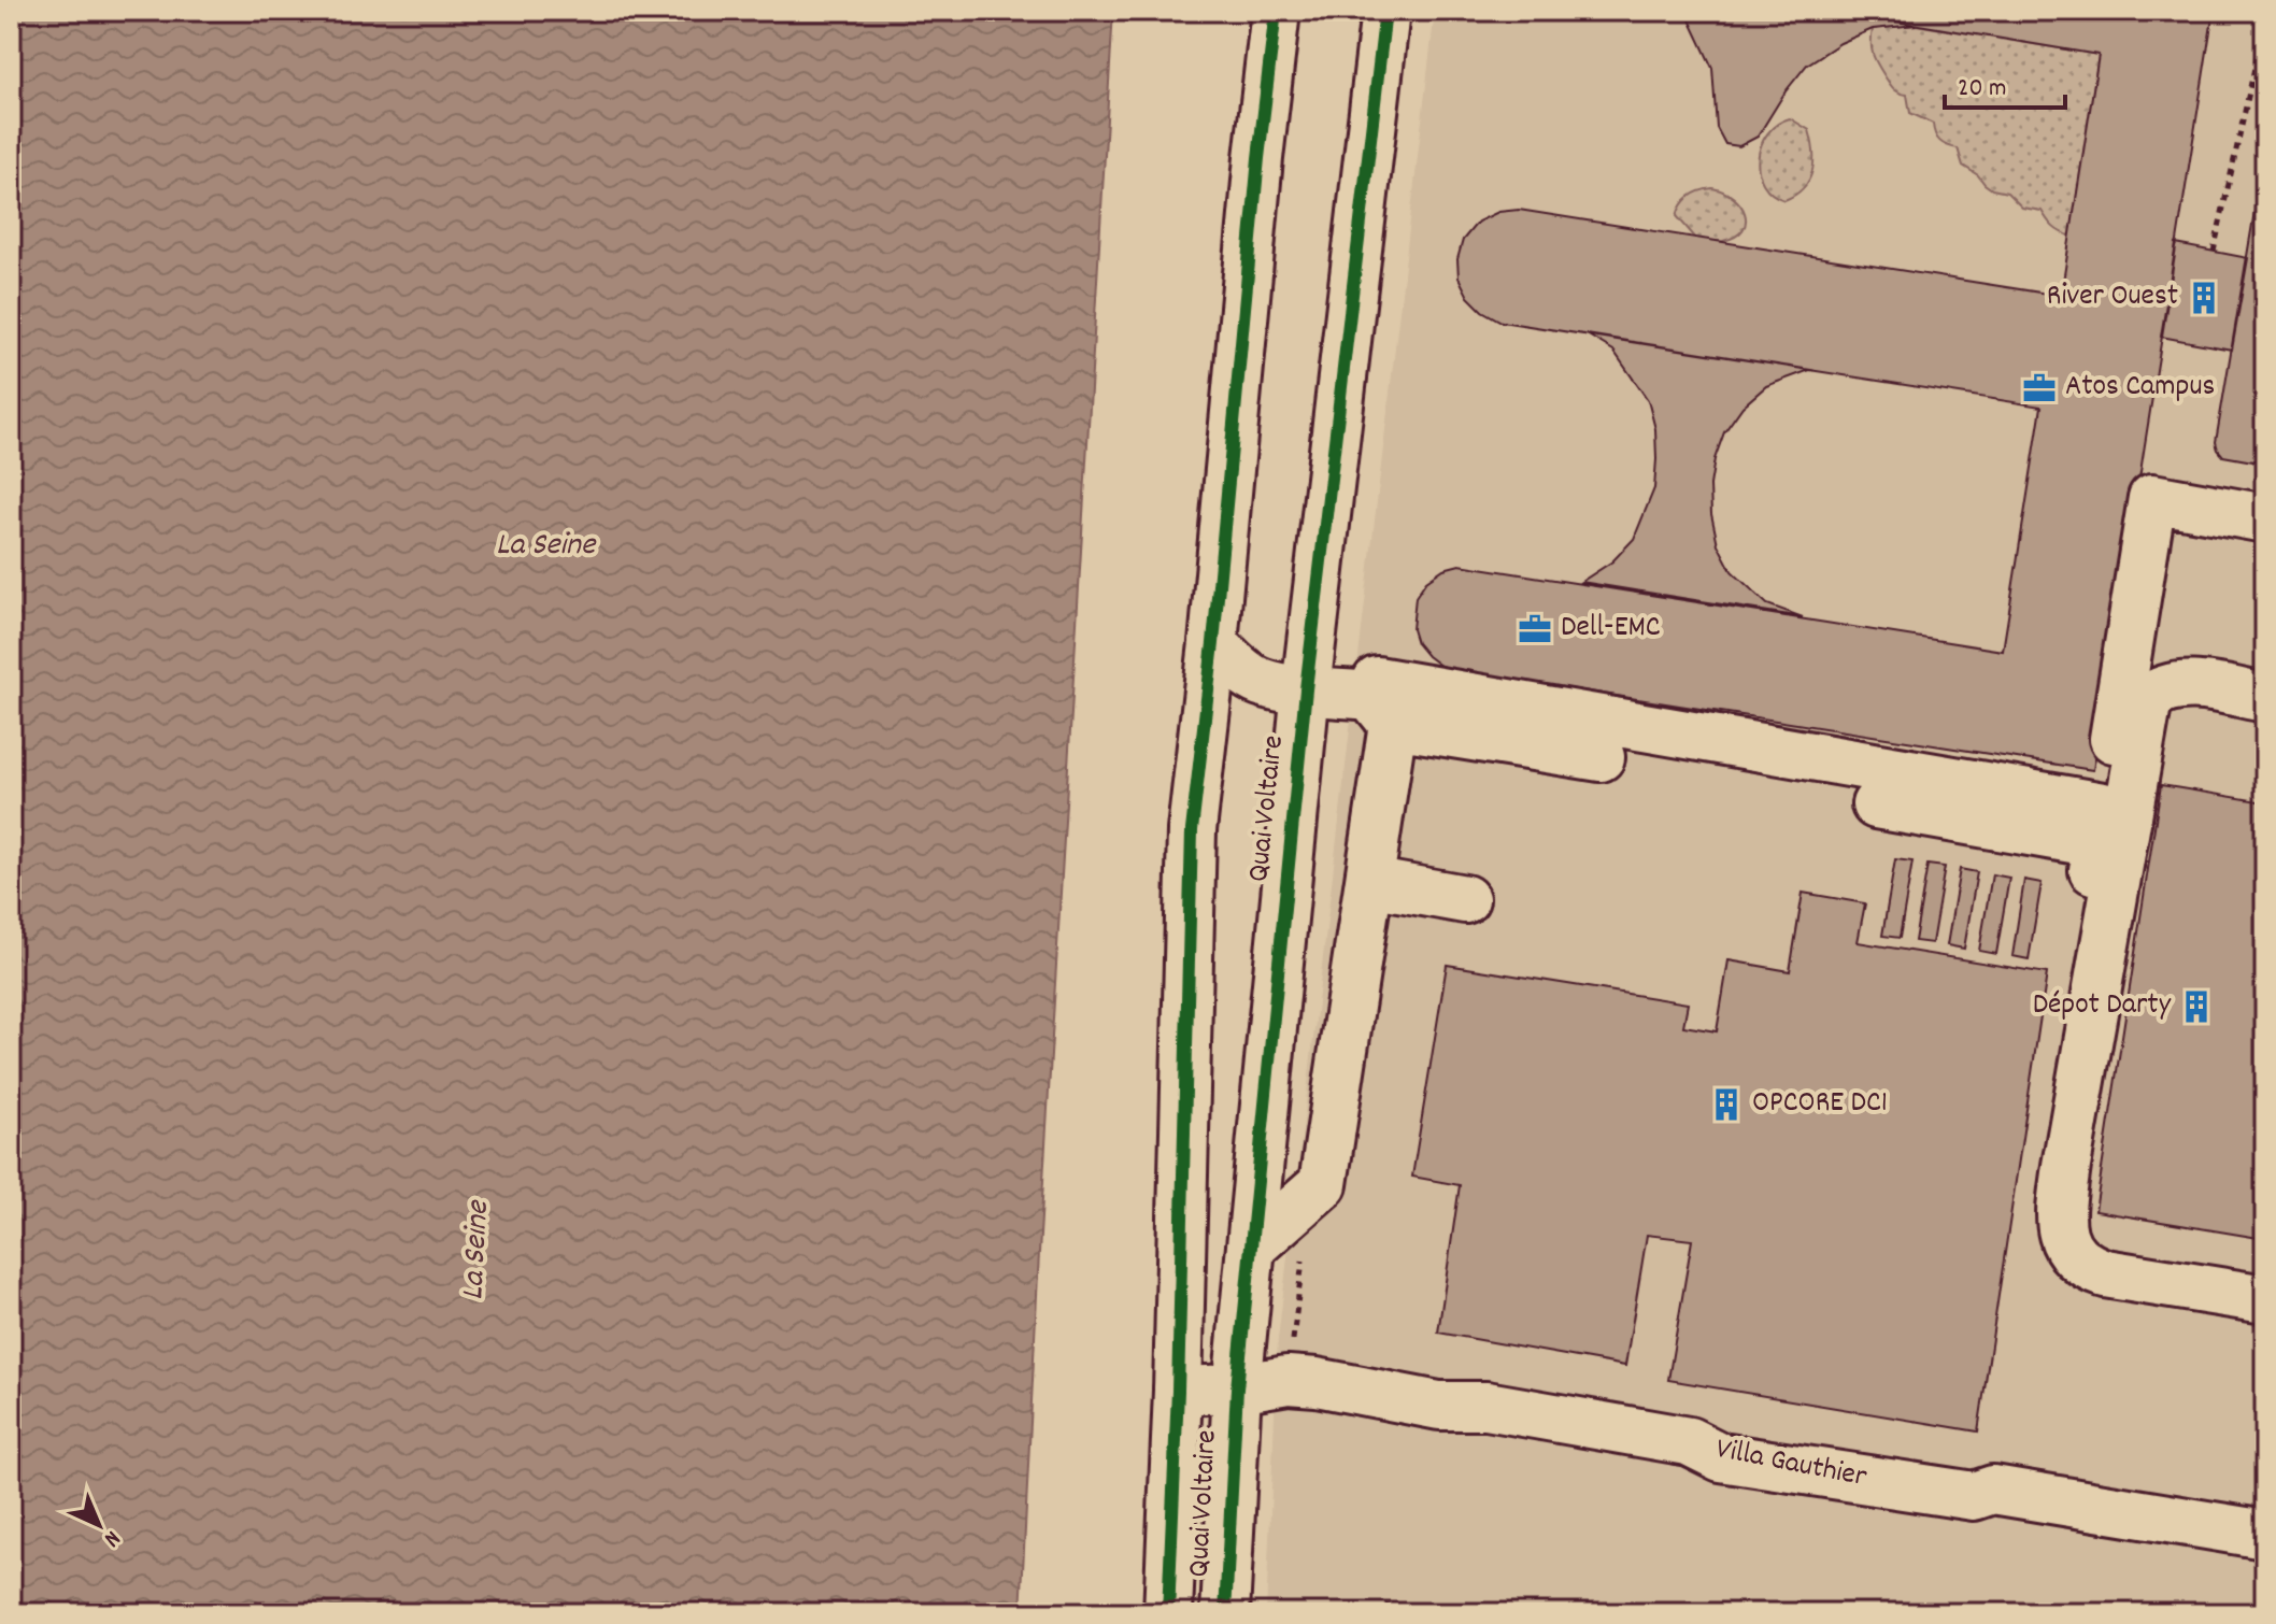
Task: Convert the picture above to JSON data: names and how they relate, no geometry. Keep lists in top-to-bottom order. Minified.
{"streets":{"main road":["Quai Voltaire","Villa Gauthier"]},"crossings":[["Quai Voltaire","Villa Gauthier"]],"water":["La Seine"],"places":{"building":["River Ouest","Dépot Darty","OPCORE DC1"],"office":["Atos Campus","Dell-EMC"]},"scale_bar":"20 m","north":"bottom right"}
